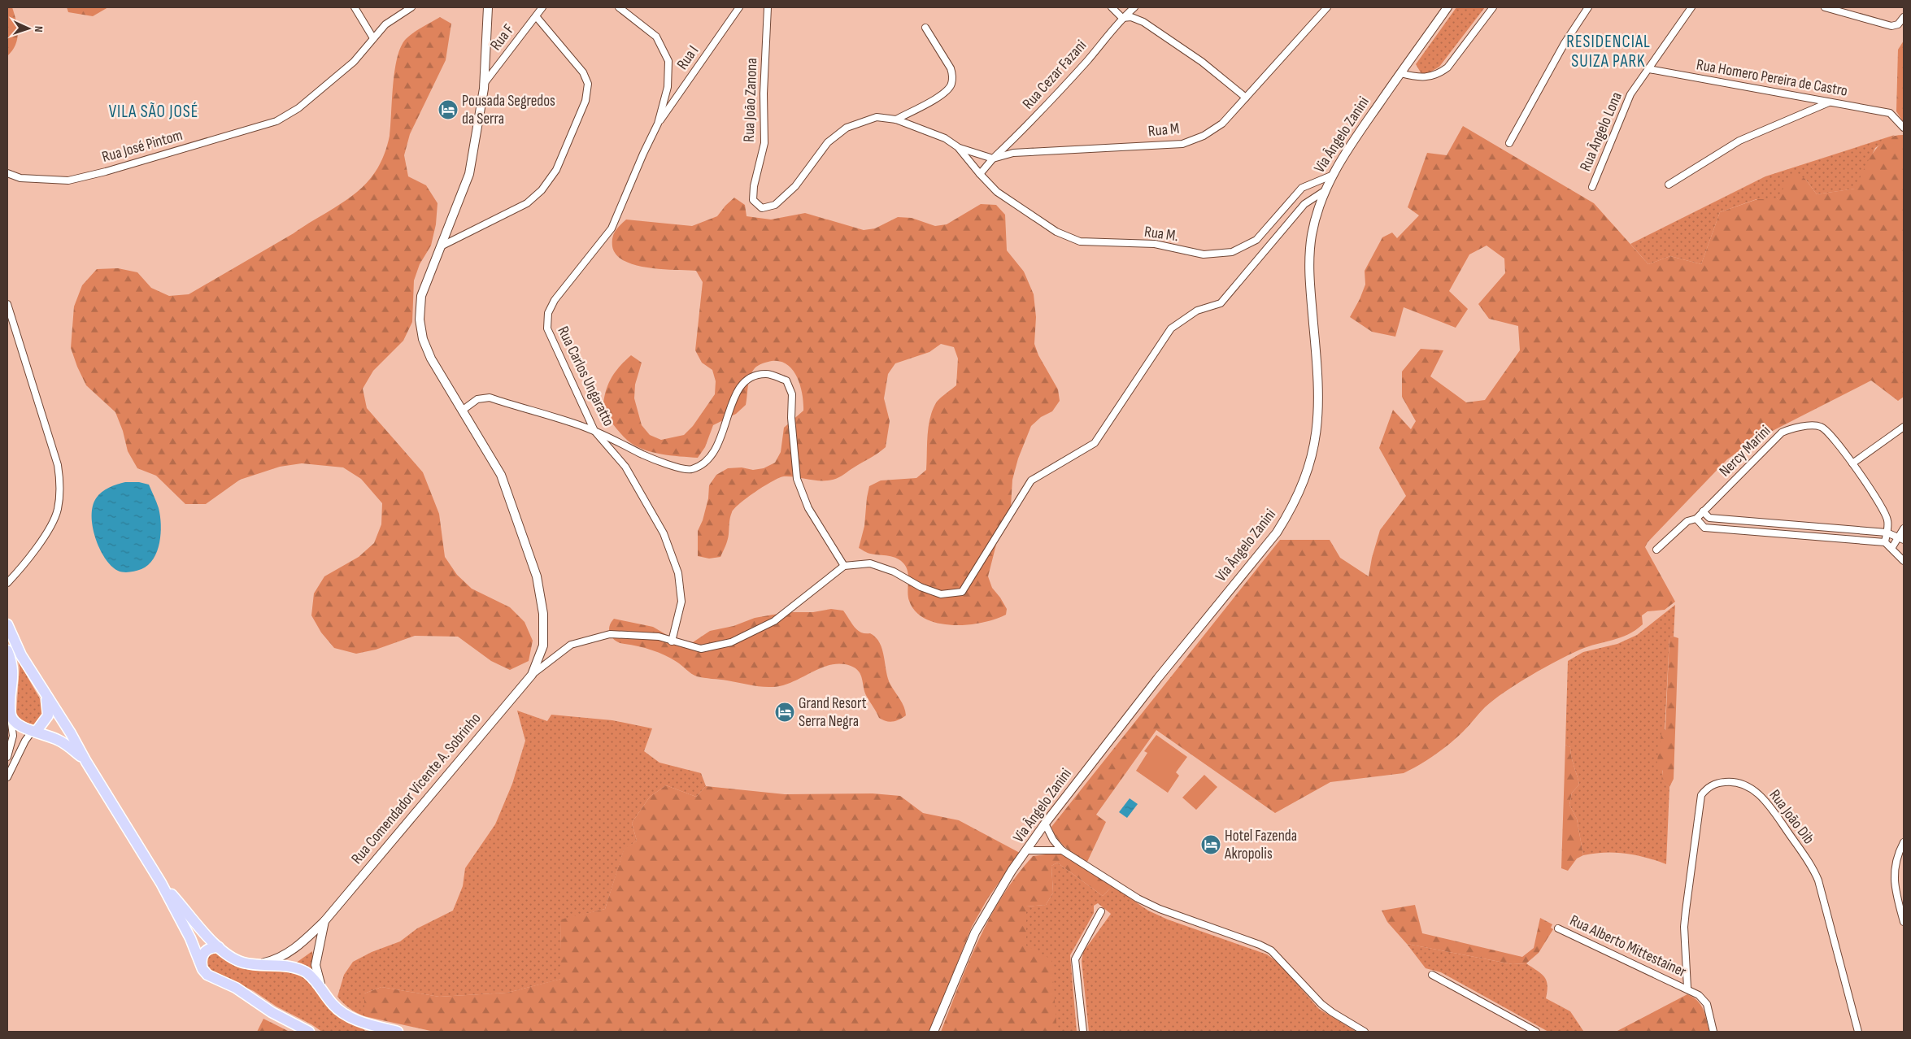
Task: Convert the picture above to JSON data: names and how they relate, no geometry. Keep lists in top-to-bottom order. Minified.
{"streets":{"street":["Rua F","Rua I","Rua Cezar Fazani","Rua Homero Pereira de Castro","Rua João Zanona","Rua M","Rua Ângelo Lona","Via Ângelo Zanini","Rua José Pintom","Rua M.","Rua Carlos Ungaratto","Nercy Marini","Rua Comendador Vicente A. Sobrinho","Rua João Dib","Rua Alberto Mittestainer"]},"crossings":[["Rua F","Rua Comendador Vicente A. Sobrinho"],["Rua I","Rua Carlos Ungaratto"],["Rua Cezar Fazani","Rua M"],["Rua Homero Pereira de Castro","Rua Ângelo Lona"],["Rua João Zanona","Rua M."],["Via Ângelo Zanini","Rua M."],["Rua João Dib","Rua Alberto Mittestainer"]],"districts":["RESIDENCIAL SUIZA PARK","VILA SÃO JOSÉ"],"places":{"hotel":["Pousada Segredos da Serra","Grand Resort Serra Negra","Hotel Fazenda Akropolis"]},"north":"right"}
